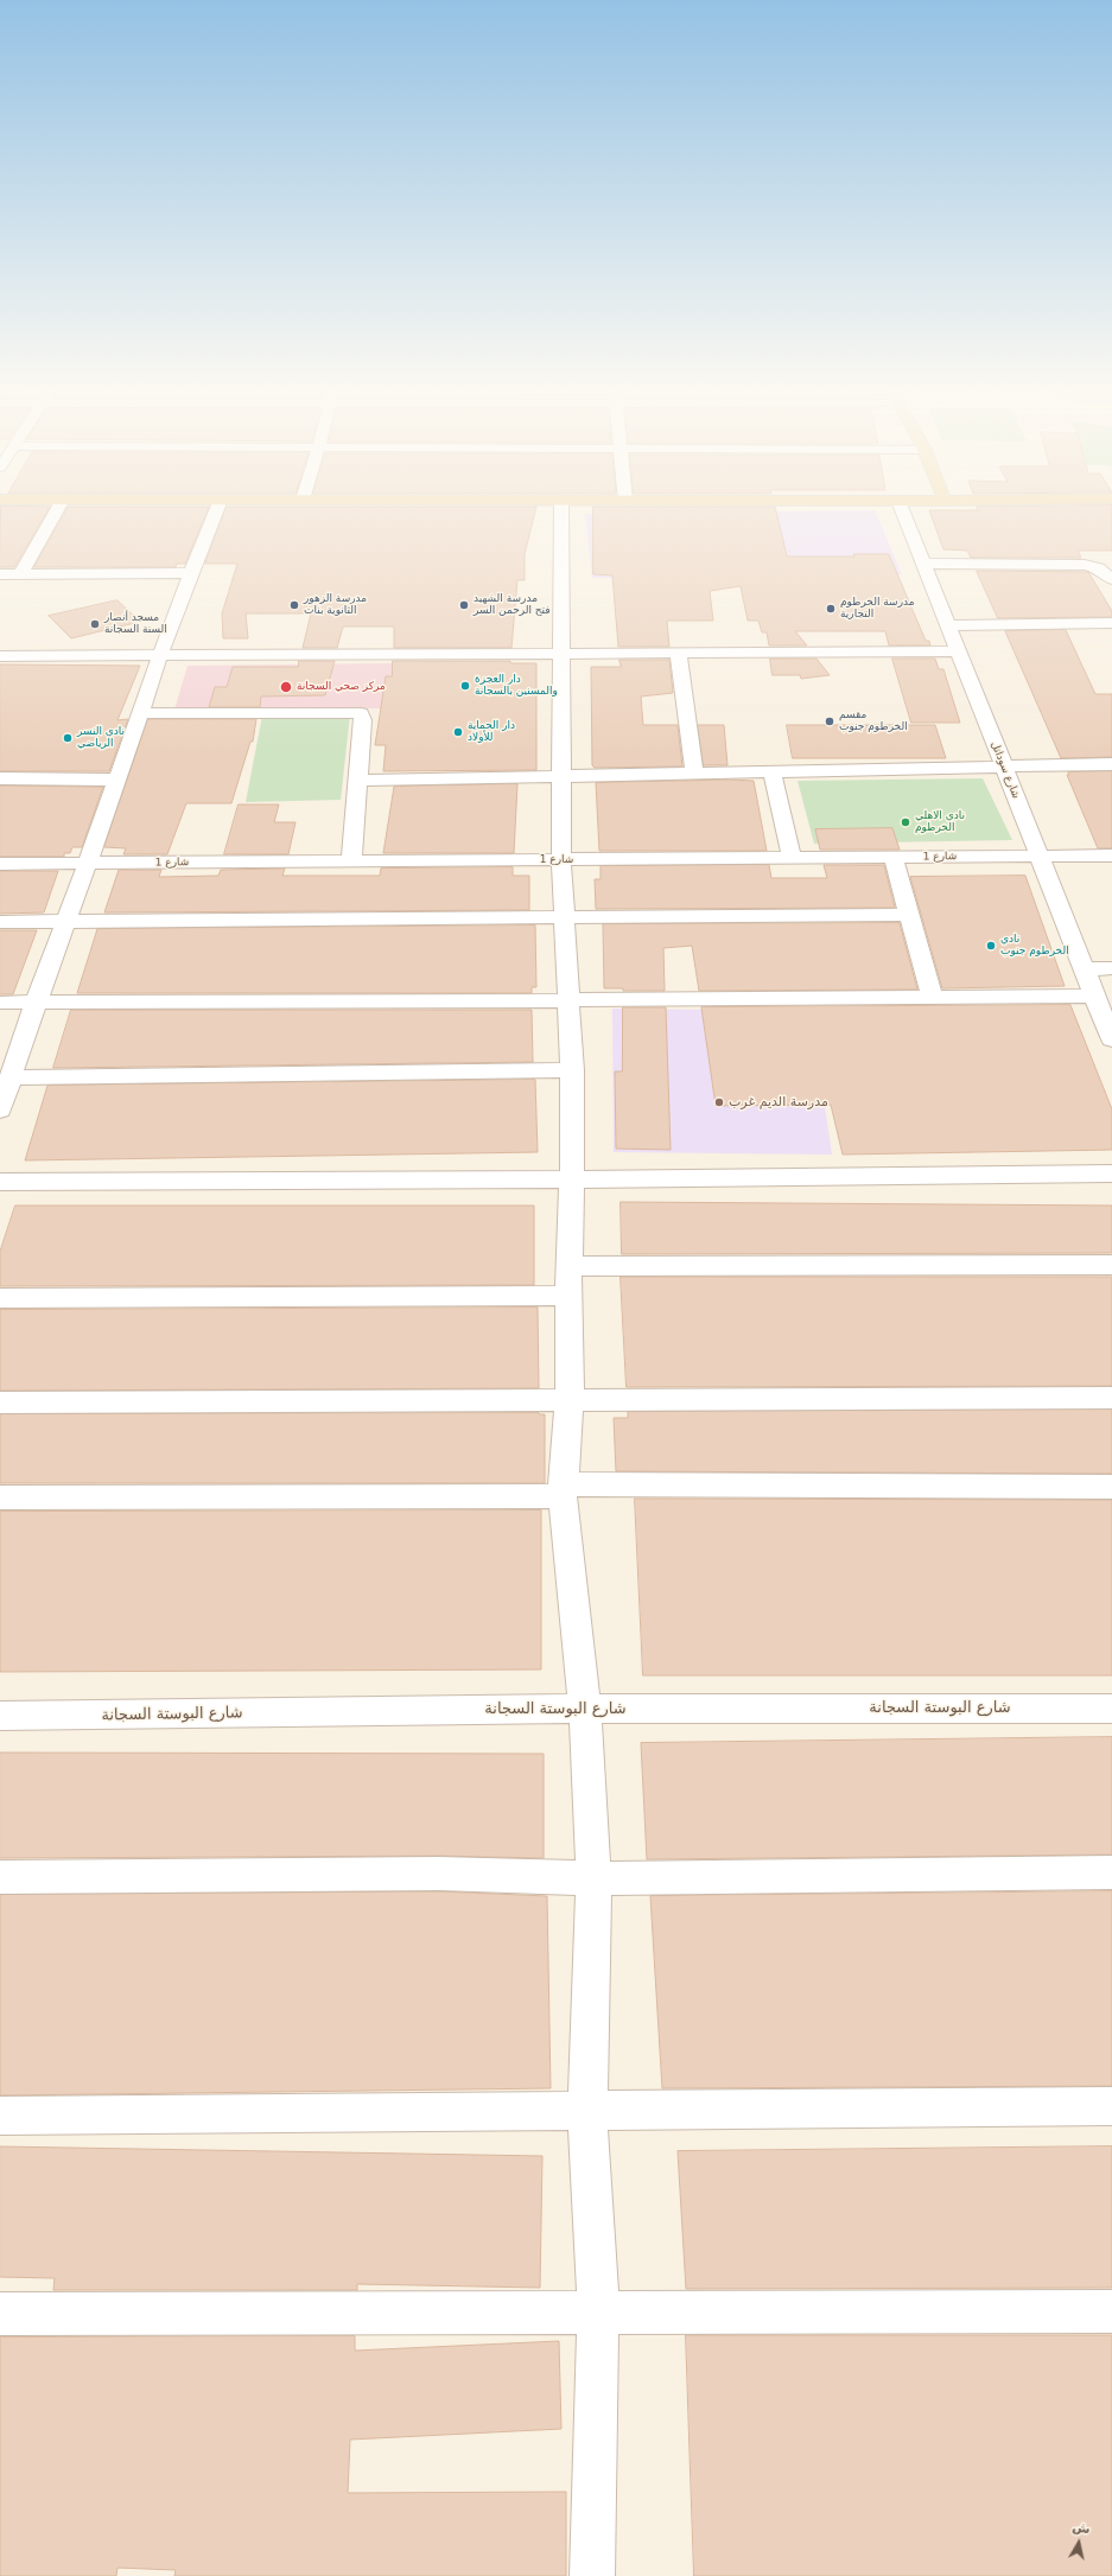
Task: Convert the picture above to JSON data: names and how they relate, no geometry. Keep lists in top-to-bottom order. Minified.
{"streets":{"street":["شارع سوداتل","شارع 1","شارع البوستة السجانة"]},"crossings":[["شارع سوداتل","شارع 1"]],"places":["مدرسة الزهور الثانوية بنات","مدرسة الشهيد فتح الرحمن السر","مدرسة الخرطوم التجارية","مسجد أنصار السنة السجانة","دار العجزة والمسنين بالسجانة","مركز صحي السجانة","مقسم الخرطوم جنوب","دار الحماية للأولاد","نادي النسر الرياضي","نادي الاهلي الخرطوم","نادي الخرطوم جنوب","مدرسة الديم غرب"],"north":"top"}
